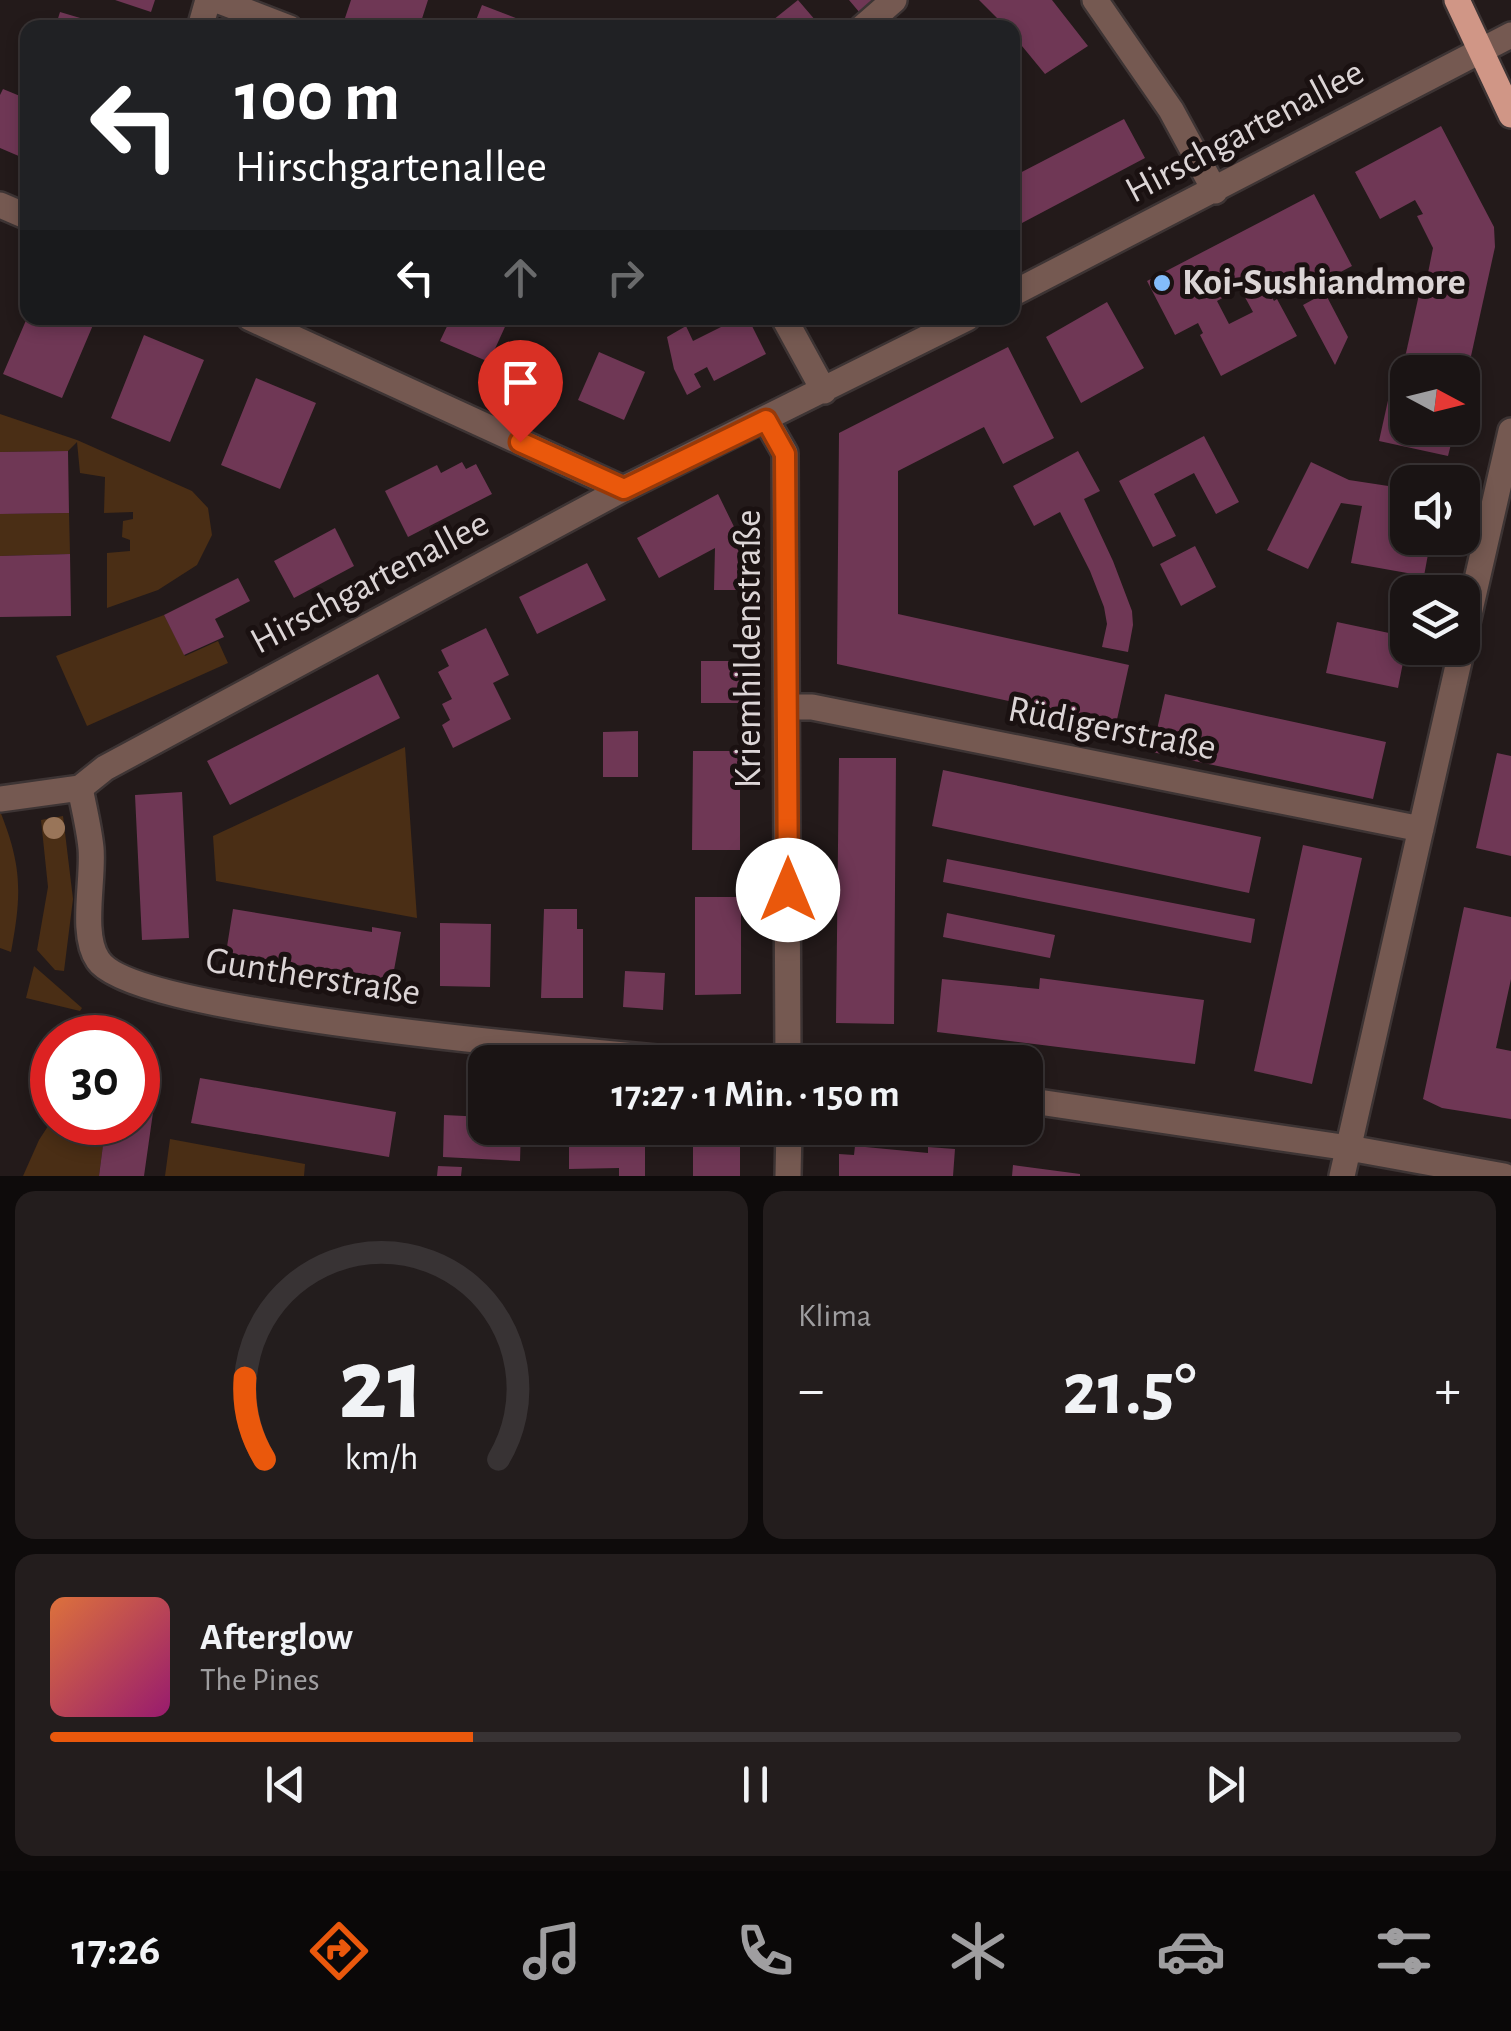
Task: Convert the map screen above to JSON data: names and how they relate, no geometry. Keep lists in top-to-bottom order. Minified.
{"streets":{"street":["Hirschgartenallee","Kriemhildenstraße","Rüdigerstraße","Guntherstraße"]},"crossings":[["Hirschgartenallee","Kriemhildenstraße"],["Hirschgartenallee","Guntherstraße"],["Kriemhildenstraße","Rüdigerstraße"]],"places":["Koi-Sushiandmore"],"north":"right","page":{"turn":["100 m","Hirschgartenallee"],"limit":"30","trip":"17:27 · 1 Min. · 150 m","tile":"Klima","heat":["−","21.5°","+"],"song":["Afterglow","The Pines"],"tabs":"17:26","gauge":["21","km/h"]}}
